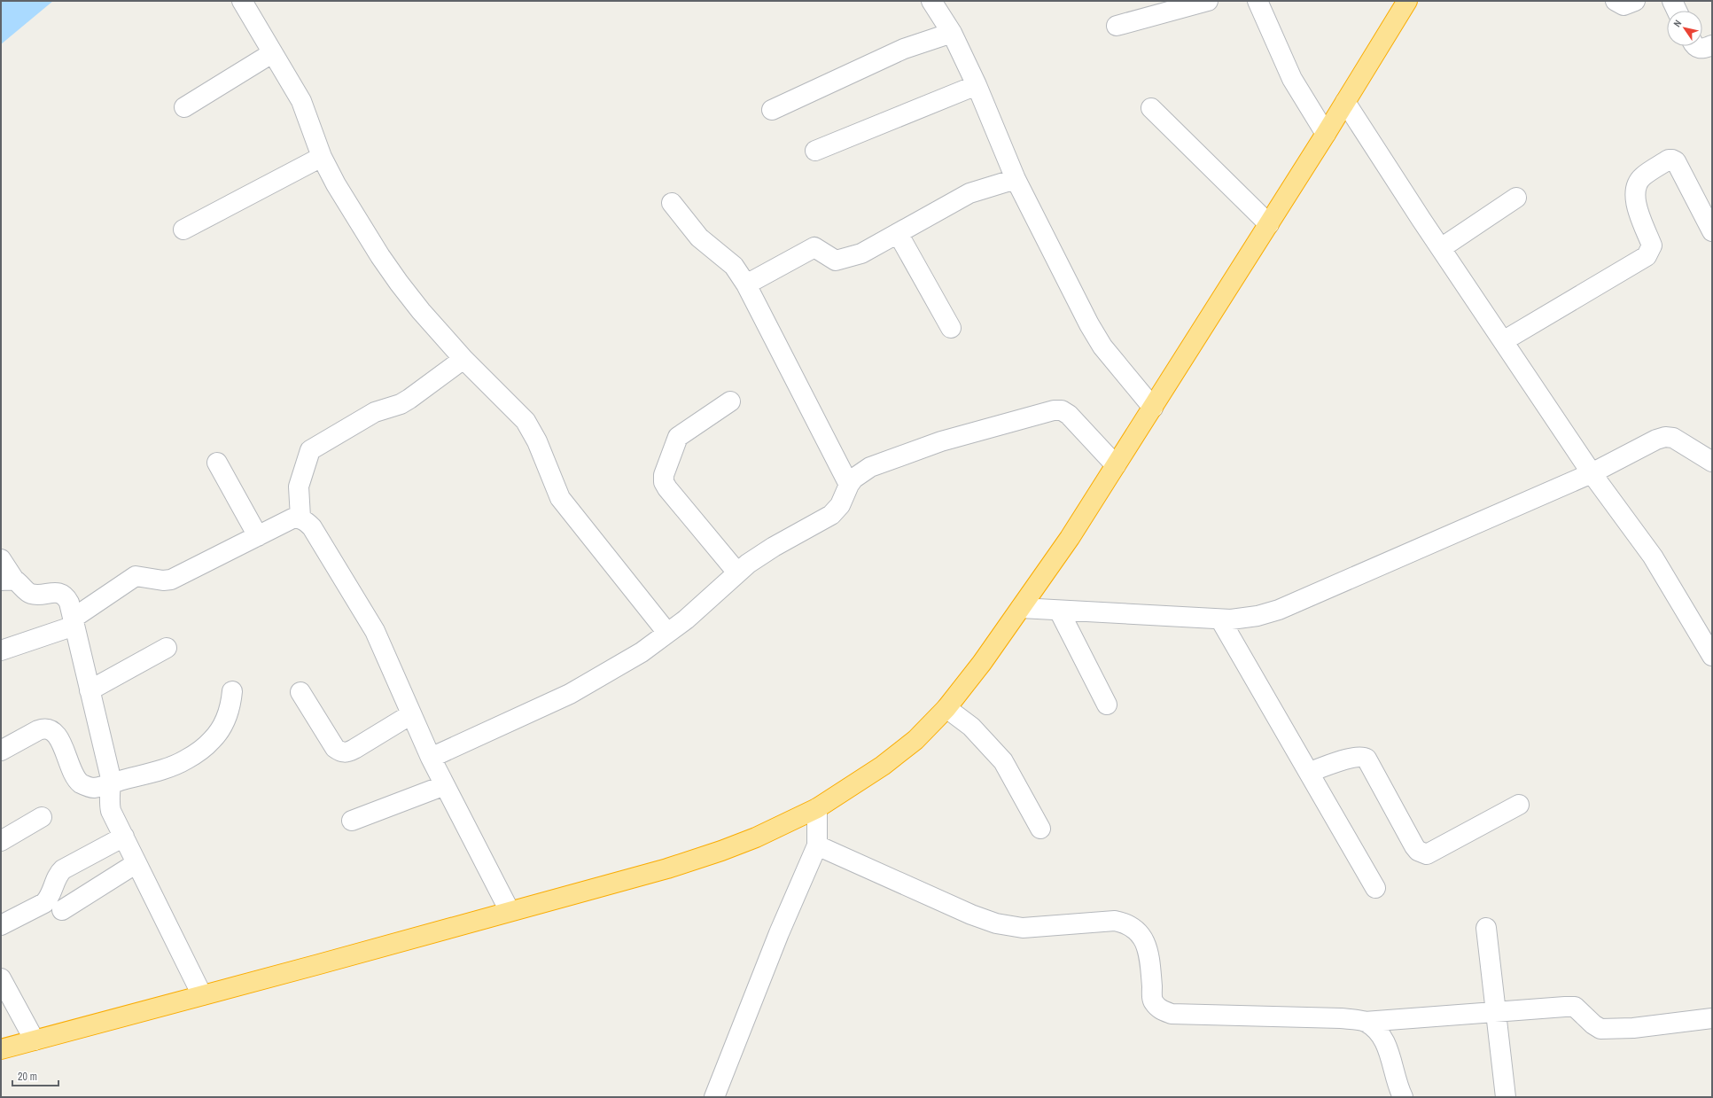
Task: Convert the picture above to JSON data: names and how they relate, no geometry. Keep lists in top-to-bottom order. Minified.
{"scale_bar":"20 m","north":"top left"}
